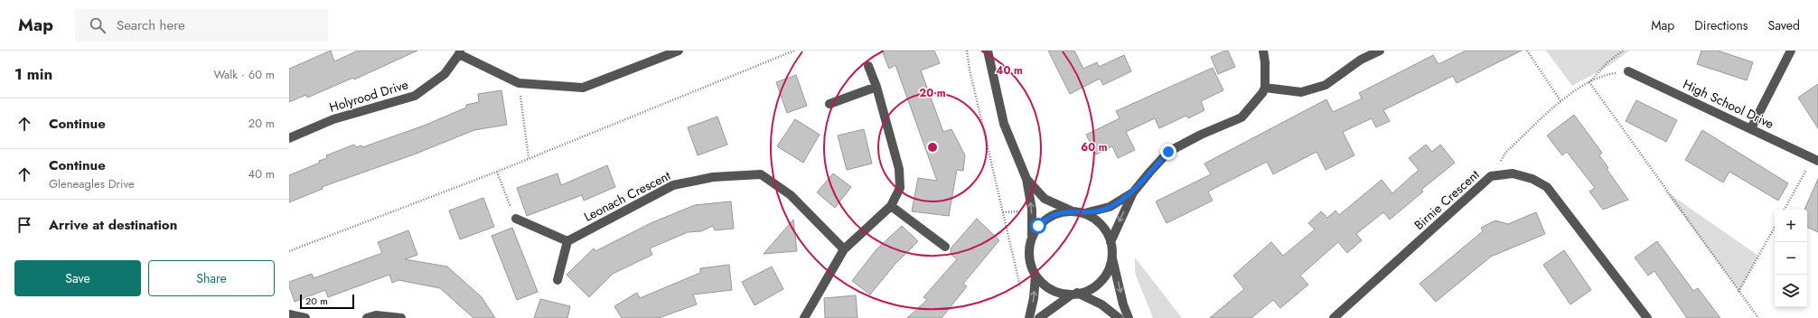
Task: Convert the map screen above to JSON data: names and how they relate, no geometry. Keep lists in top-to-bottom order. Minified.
{"streets":{"street":["Holyrood Drive","High School Drive","Leonach Crescent","Birnie Crescent"]},"scale_bar":"20 m","page":{"header":"Map","search":"Search here","nav":["Map","Directions","Saved"],"heading":["1 min","Walk · 60 m"],"list":[["Continue","20 m"],["Continue","Gleneagles Drive","40 m"],"Arrive at destination"],"map_buttons":["+","−"],"buttons":["Save","Share"],"scale":"20 m"},"rings":["40 m","20 m","60 m"]}
